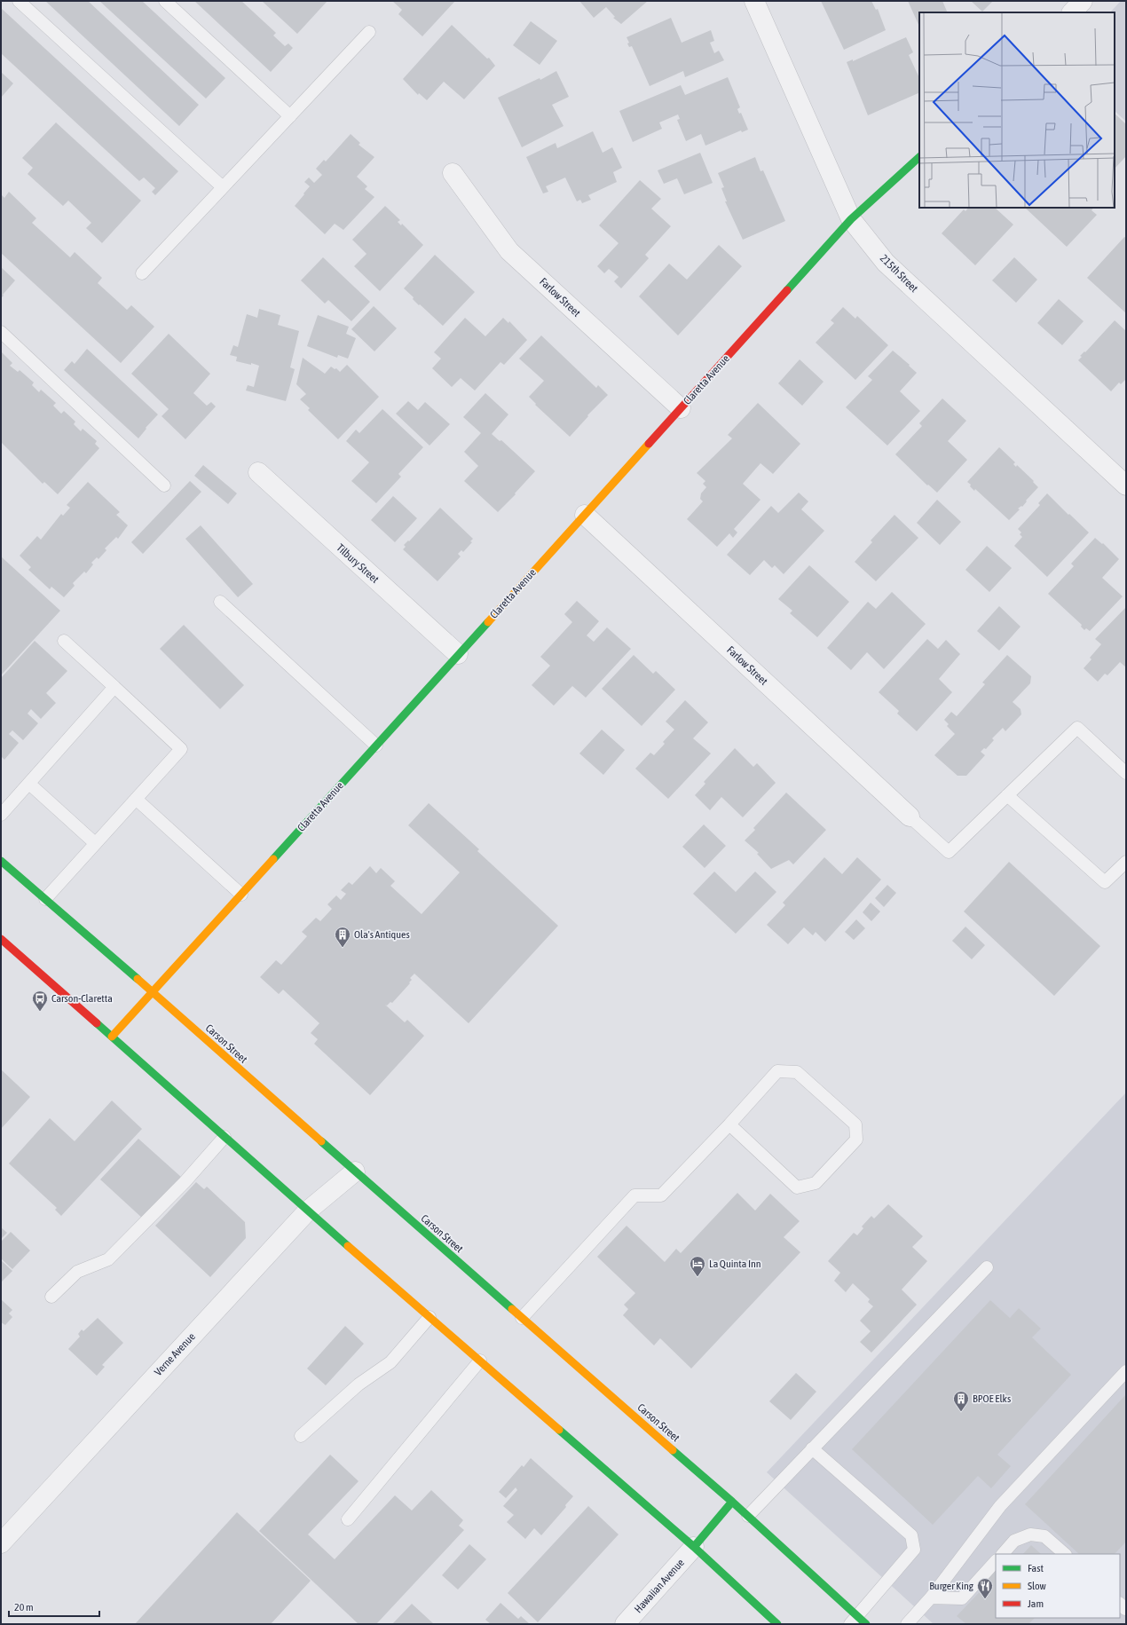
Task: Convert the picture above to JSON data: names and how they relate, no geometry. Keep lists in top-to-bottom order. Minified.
{"streets":{"main road":["Claretta Avenue","Carson Street"],"street":["215th Street","Farlow Street","Tilbury Street","Verne Avenue","Hawaiian Avenue"]},"crossings":[["215th Street","Claretta Avenue"],["Farlow Street","Claretta Avenue"],["Claretta Avenue","Tilbury Street"],["Claretta Avenue","Carson Street"],["Carson Street","Verne Avenue"]],"places":{"building":["Ola's Antiques","BPOE Elks"],"bus stop":["Carson-Claretta"],"hotel":["La Quinta Inn"],"restaurant":["Burger King"]},"legend":["Fast","Slow","Jam"],"scale_bar":"20 m"}
